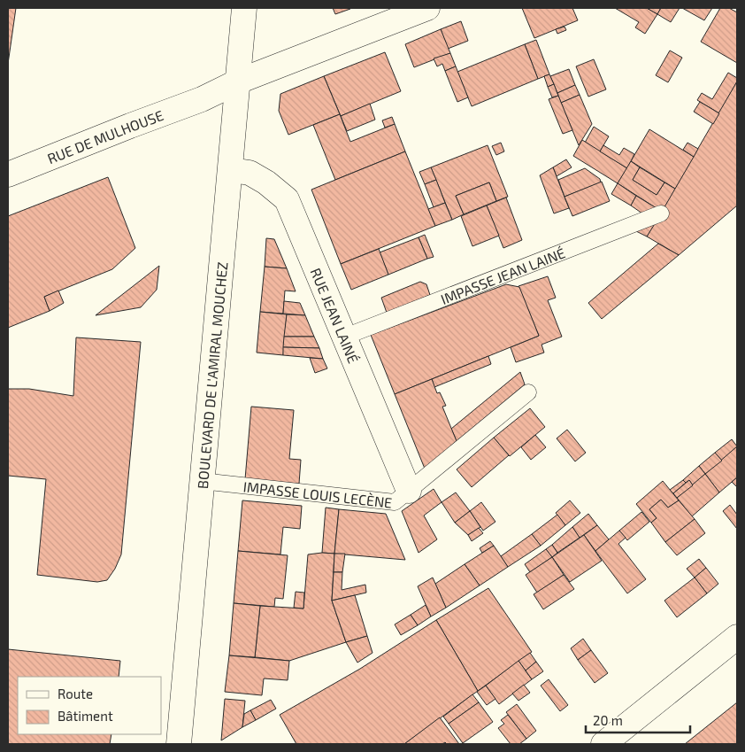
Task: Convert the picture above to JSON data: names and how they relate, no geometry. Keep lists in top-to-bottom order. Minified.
{"streets":{"street":["RUE DE MULHOUSE","RUE JEAN LAINÉ","BOULEVARD DE L'AMIRAL MOUCHEZ"],"lane":["IMPASSE JEAN LAINÉ","IMPASSE LOUIS LECÈNE"]},"crossings":[["RUE DE MULHOUSE","BOULEVARD DE L'AMIRAL MOUCHEZ"],["IMPASSE JEAN LAINÉ","RUE JEAN LAINÉ"],["RUE JEAN LAINÉ","BOULEVARD DE L'AMIRAL MOUCHEZ"],["RUE JEAN LAINÉ","IMPASSE LOUIS LECÈNE"],["BOULEVARD DE L'AMIRAL MOUCHEZ","IMPASSE LOUIS LECÈNE"]],"legend":["Route","Bâtiment"],"scale_bar":"20 m"}
